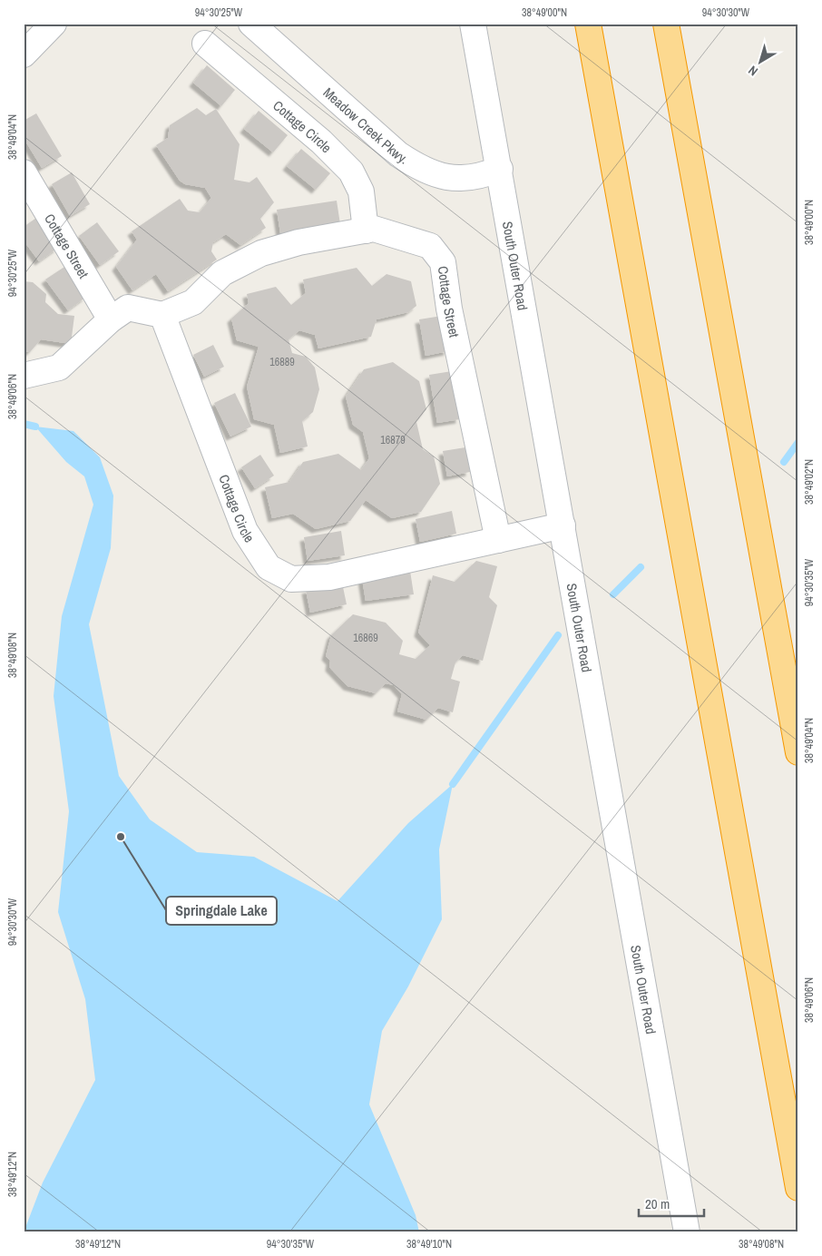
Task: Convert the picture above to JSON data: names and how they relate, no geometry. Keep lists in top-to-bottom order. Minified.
{"streets":{"street":["Meadow Creek Pkwy.","Cottage Circle","Cottage Street","South Outer Road"]},"crossings":[["Meadow Creek Pkwy.","South Outer Road"],["Cottage Circle","Cottage Street"],["Cottage Circle","South Outer Road"]],"places":["Springdale Lake"],"house_numbers":["16889","16879","16869"],"scale_bar":"20 m","north":"bottom left","coordinates":["94°30'25\"W","38°49'00\"N","94°30'30\"W","38°49'04\"N","38°49'06\"N","38°49'02\"N","94°30'35\"W","38°49'08\"N","38°49'12\"N","38°49'10\"N"]}
